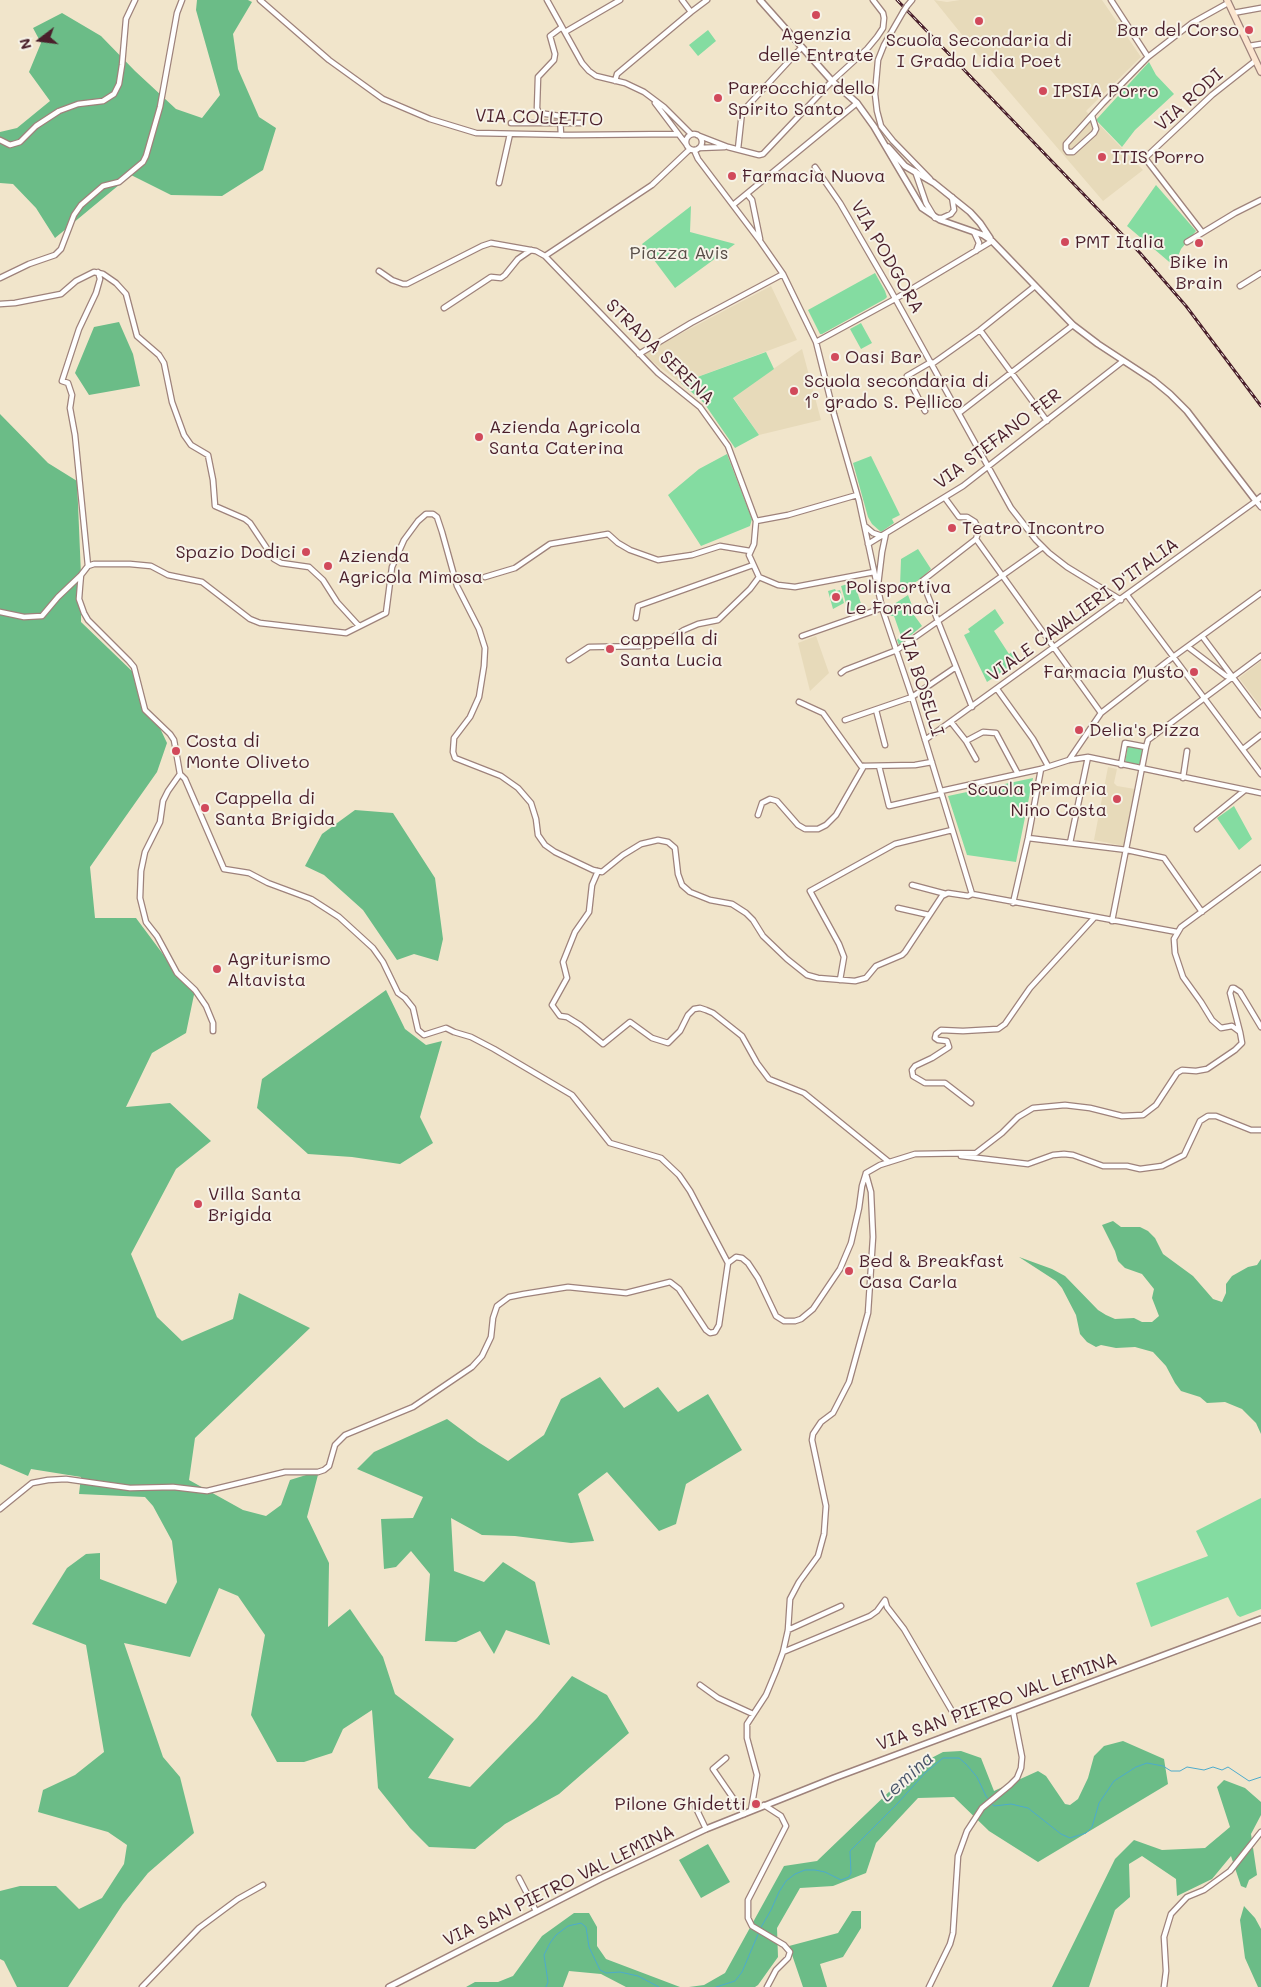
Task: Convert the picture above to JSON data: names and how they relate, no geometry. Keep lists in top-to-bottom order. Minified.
{"streets":{"street":["VIA RODI","VIA COLLETTO","VIA PODGORA","STRADA SERENA","VIA STEFANO FER","VIALE CAVALIERI D'ITALIA","VIA BOSELLI","VIA SAN PIETRO VAL LEMINA"]},"crossings":[["VIA PODGORA","VIA STEFANO FER"],["VIA PODGORA","VIALE CAVALIERI D'ITALIA"],["VIA STEFANO FER","VIA BOSELLI"],["VIALE CAVALIERI D'ITALIA","VIA BOSELLI"]],"water":["Lemina"],"parks":["Piazza Avis"],"places":["Agenzia delle Entrate","Scuola Secondaria di I Grado Lidia Poet","Bar del Corso","IPSIA Porro","Parrocchia dello Spirito Santo","ITIS Porro","Farmacia Nuova","PMT Italia","Bike in Brain","Oasi Bar","Scuola secondaria di 1° grado S. Pellico","Azienda Agricola Santa Caterina","Teatro Incontro","Spazio Dodici","Azienda Agricola Mimosa","Polisportiva Le Fornaci","cappella di Santa Lucia","Farmacia Musto","Delia's Pizza","Costa di Monte Oliveto","Scuola Primaria Nino Costa","Cappella di Santa Brigida","Agriturismo Altavista","Villa Santa Brigida","Bed & Breakfast Casa Carla","Pilone Ghidetti"],"north":"left"}
